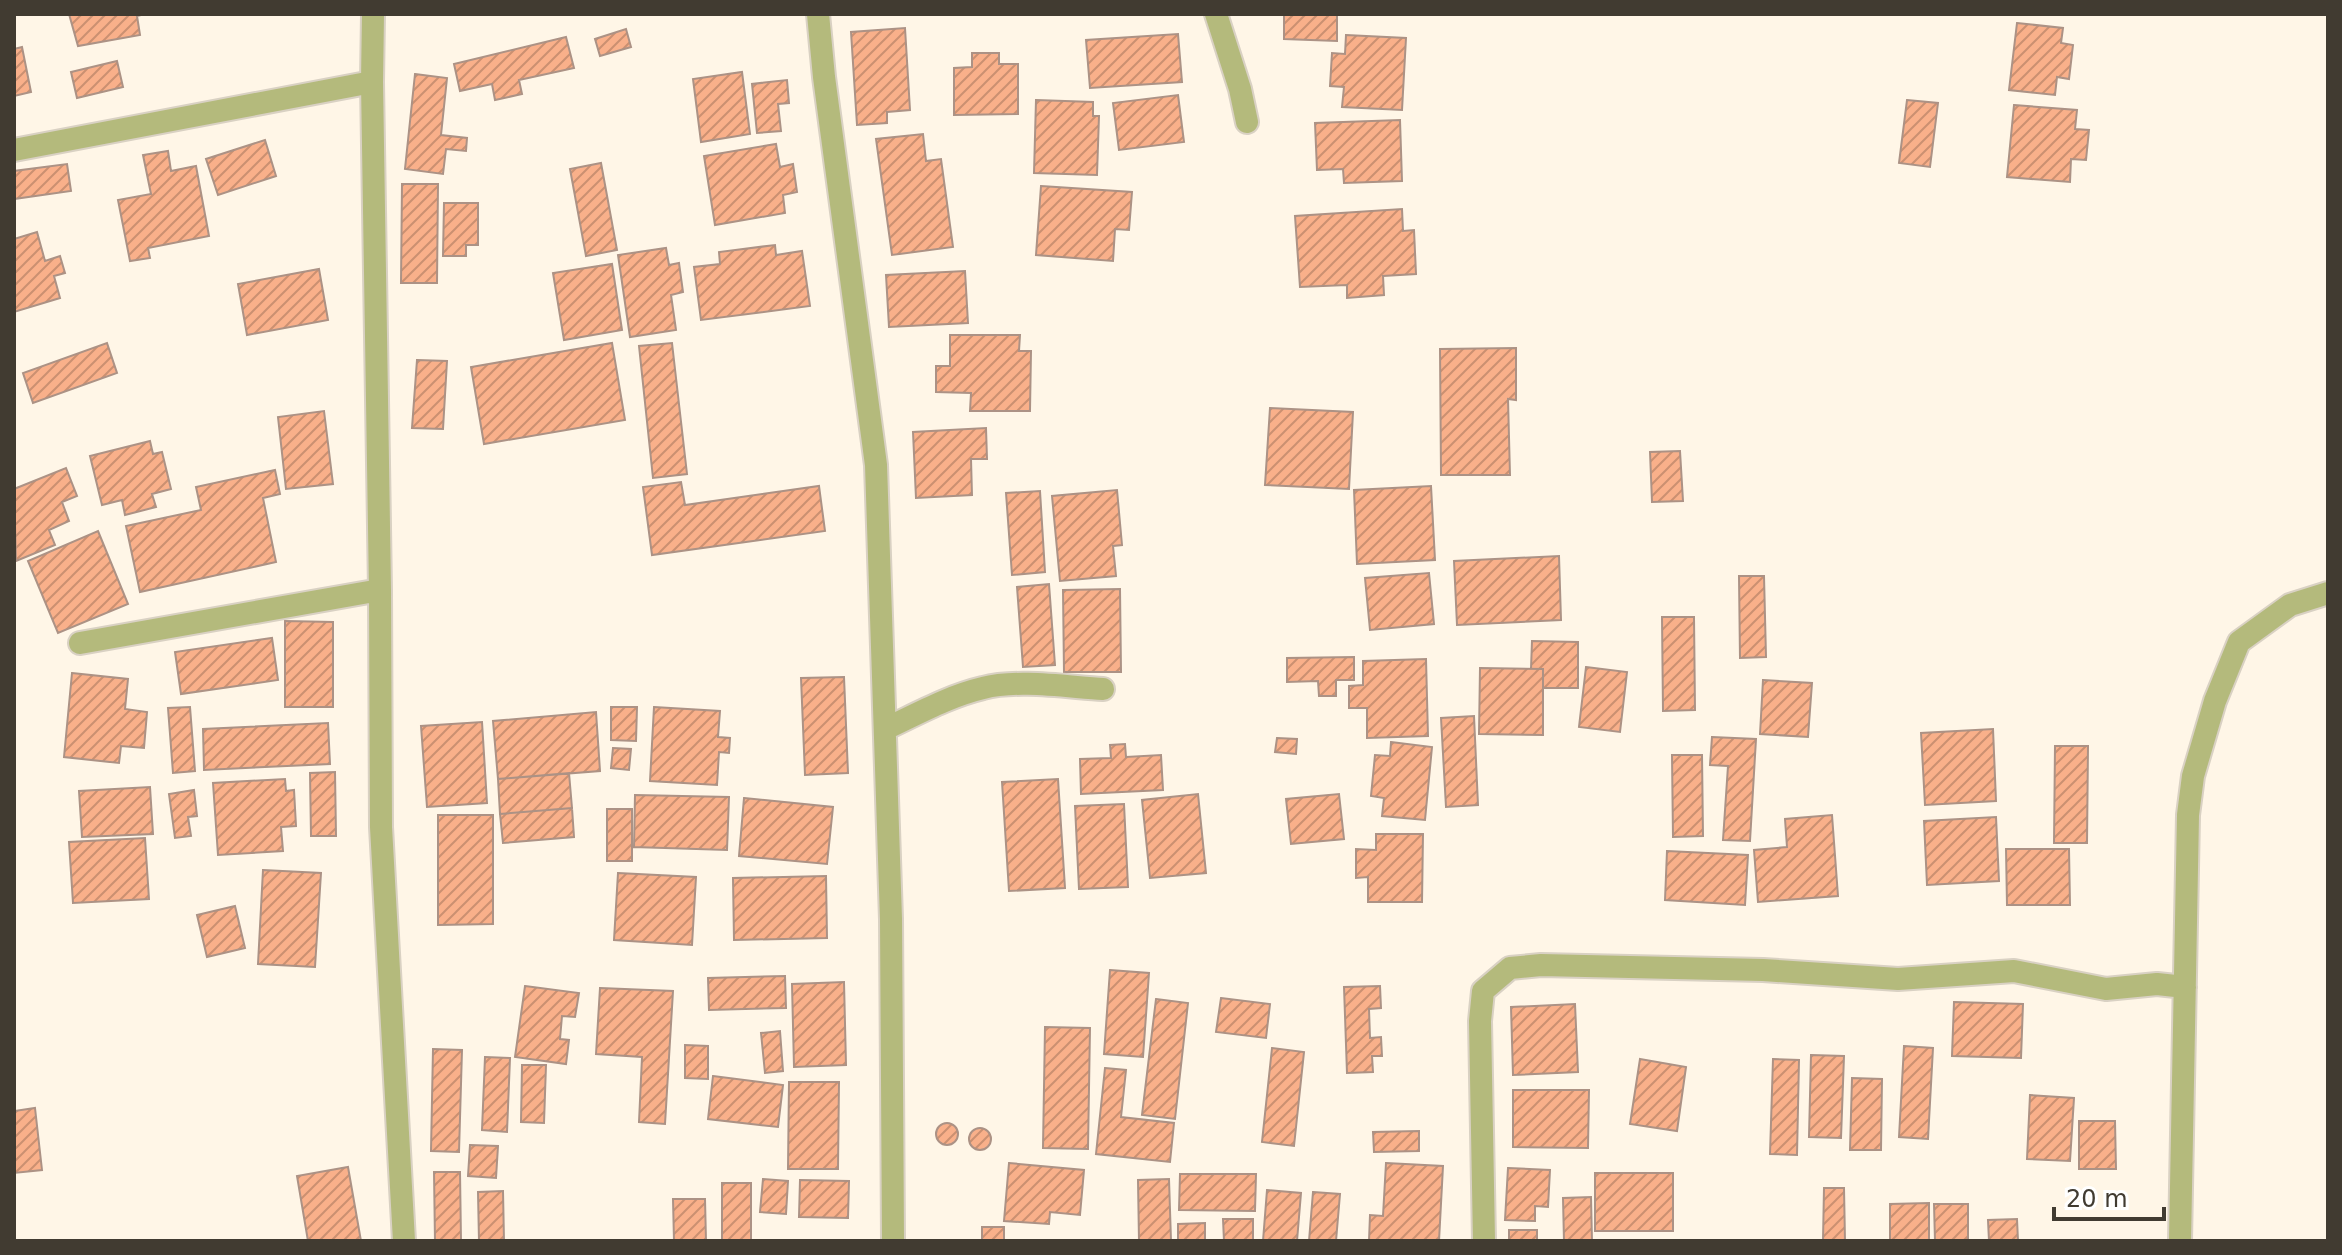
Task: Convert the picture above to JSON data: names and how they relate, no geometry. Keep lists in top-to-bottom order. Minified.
{"scale_bar":"20 m"}
